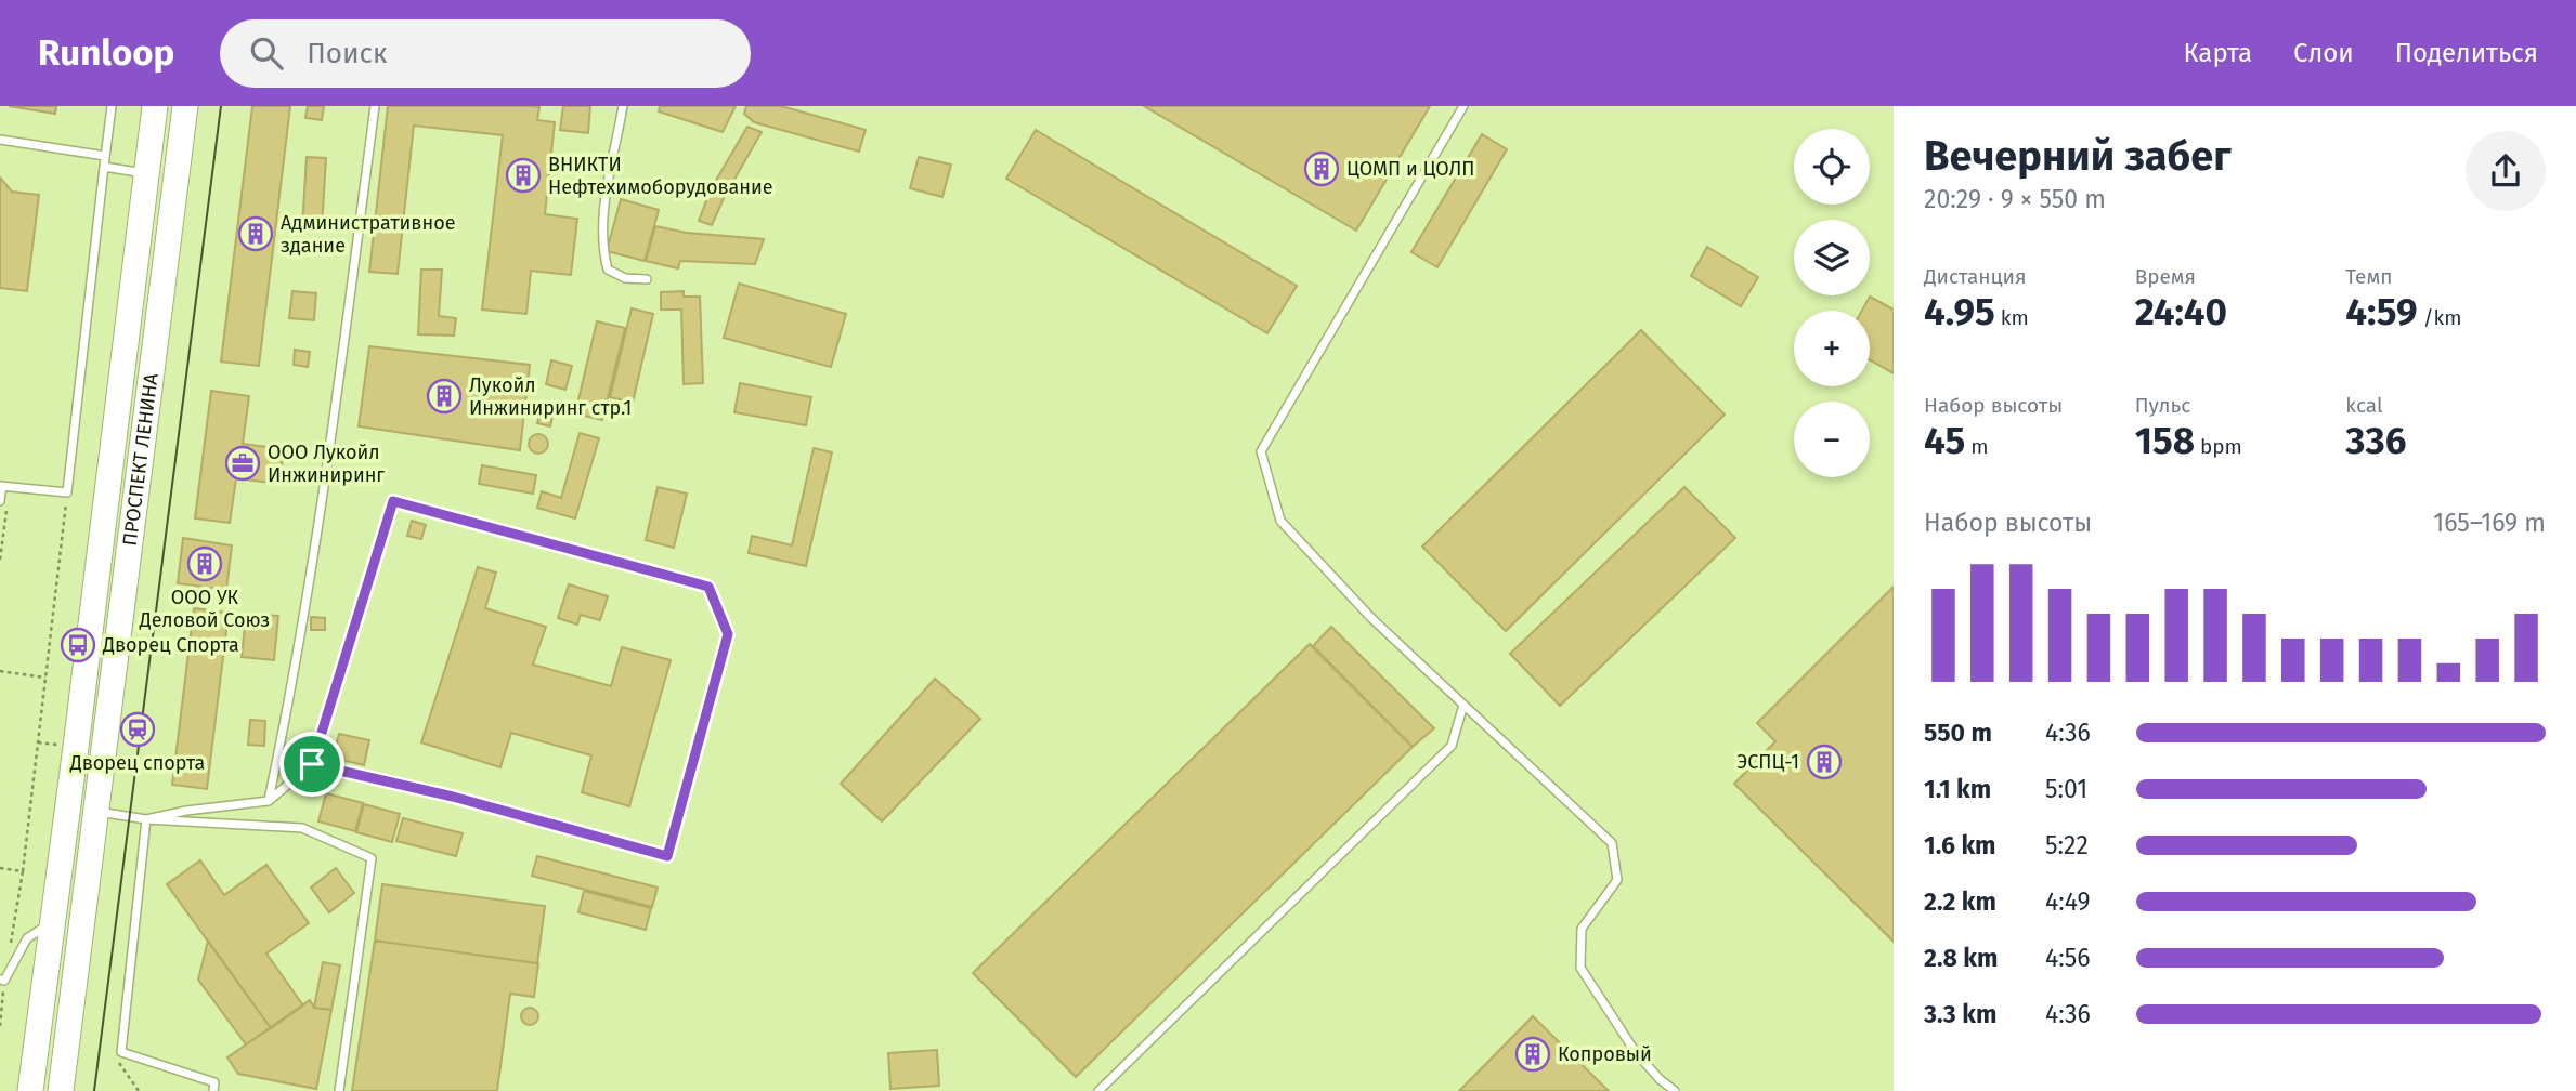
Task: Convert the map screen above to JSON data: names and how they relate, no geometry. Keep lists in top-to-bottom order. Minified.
{"streets":{"main road":["ПРОСПЕКТ ЛЕНИНА"]},"places":{"building":["ЦОМП и ЦОЛП","ВНИКТИ Нефтехимоборудование","Административное здание","Лукойл Инжиниринг стр.1","ООО УК Деловой Союз","ЭСПЦ-1","Копровый"],"office":["ООО Лукойл Инжиниринг"],"bus stop":["Дворец Спорта"],"station":["Дворец спорта"]},"page":{"header":"Runloop","search":"Поиск","nav":["Карта","Слои","Поделиться"],"heading":["Вечерний забег","20:29 · 9 × 550 m"],"map_buttons":["+","−"],"stats":[["Дистанция","4.95 km"],["Время","24:40"],["Темп","4:59 /km"],["Набор высоты","45 m"],["Пульс","158 bpm"],["kcal","336"]],"chart":["Набор высоты","165–169 m"],"list":[{"name":"550 m","note":"4:36"},{"name":"1.1 km","note":"5:01"},{"name":"1.6 km","note":"5:22"},{"name":"2.2 km","note":"4:49"},{"name":"2.8 km","note":"4:56"},{"name":"3.3 km","note":"4:36"}]}}
